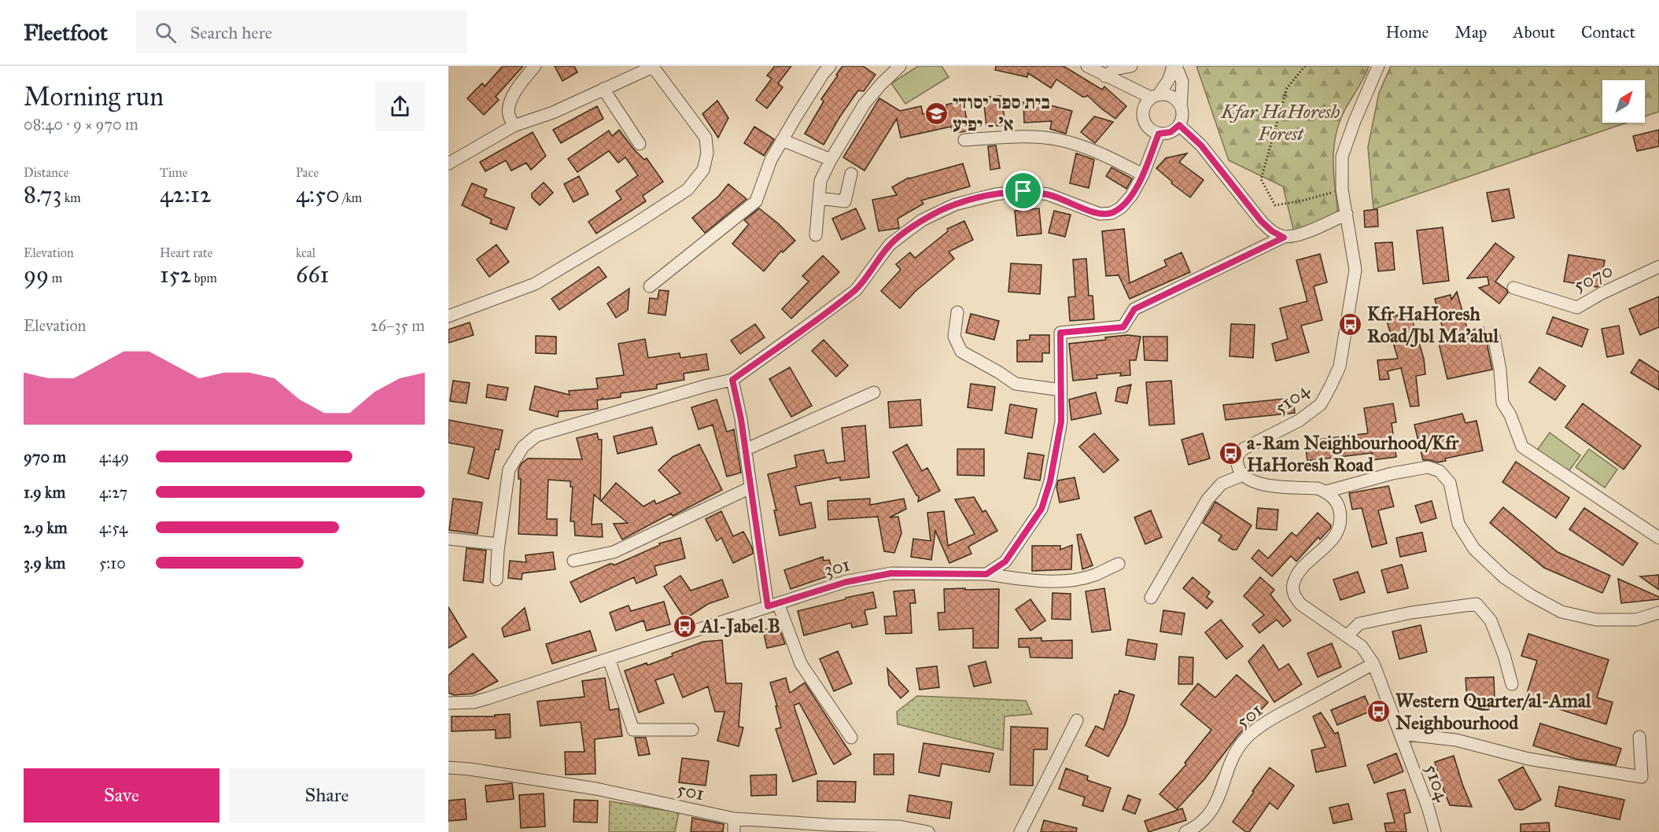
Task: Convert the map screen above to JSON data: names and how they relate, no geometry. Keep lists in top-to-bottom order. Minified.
{"streets":{"street":["5070","5104","301","501"]},"crossings":[["5104","501"]],"parks":["Kfar HaHoresh Forest"],"places":{"school or university":["בית ספר יסודי א' - יפיע"],"bus stop":["Kfr HaHoresh Road/Jbl Ma'alul","a-Ram Neighbourhood/Kfr HaHoresh Road","Al-Jabel B","Western Quarter/al-Amal Neighbourhood"]},"north":"top right","page":{"header":"Fleetfoot","search":"Search here","nav":["Home","Map","About","Contact"],"heading":["Morning run","08:40 · 9 × 970 m"],"stats":[["Distance","8.73 km"],["Time","42:12"],["Pace","4:50 /km"],["Elevation","99 m"],["Heart rate","152 bpm"],["kcal","661"]],"chart":["Elevation","26–35 m"],"list":[{"name":"970 m","note":"4:49"},{"name":"1.9 km","note":"4:27"},{"name":"2.9 km","note":"4:54"},{"name":"3.9 km","note":"5:10"}],"buttons":["Save","Share"]}}
